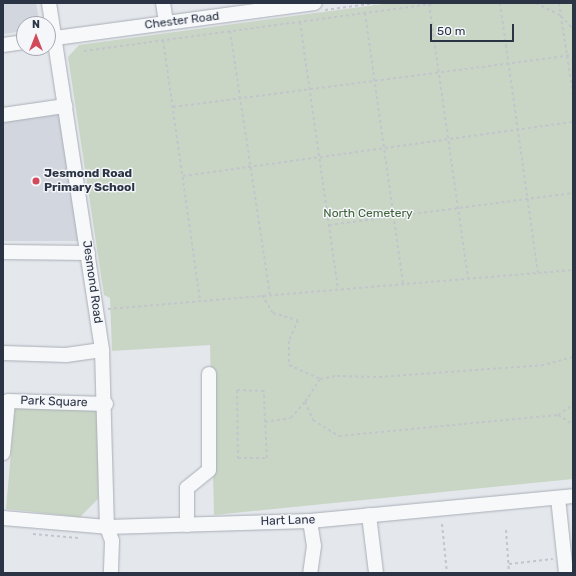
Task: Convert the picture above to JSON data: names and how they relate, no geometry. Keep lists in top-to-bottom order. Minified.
{"streets":{"street":["Chester Road","Jesmond Road","Park Square","Hart Lane"]},"crossings":[["Jesmond Road","Park Square"],["Jesmond Road","Hart Lane"]],"parks":["North Cemetery"],"places":["Jesmond Road Primary School"],"scale_bar":"50 m","north":"top"}
